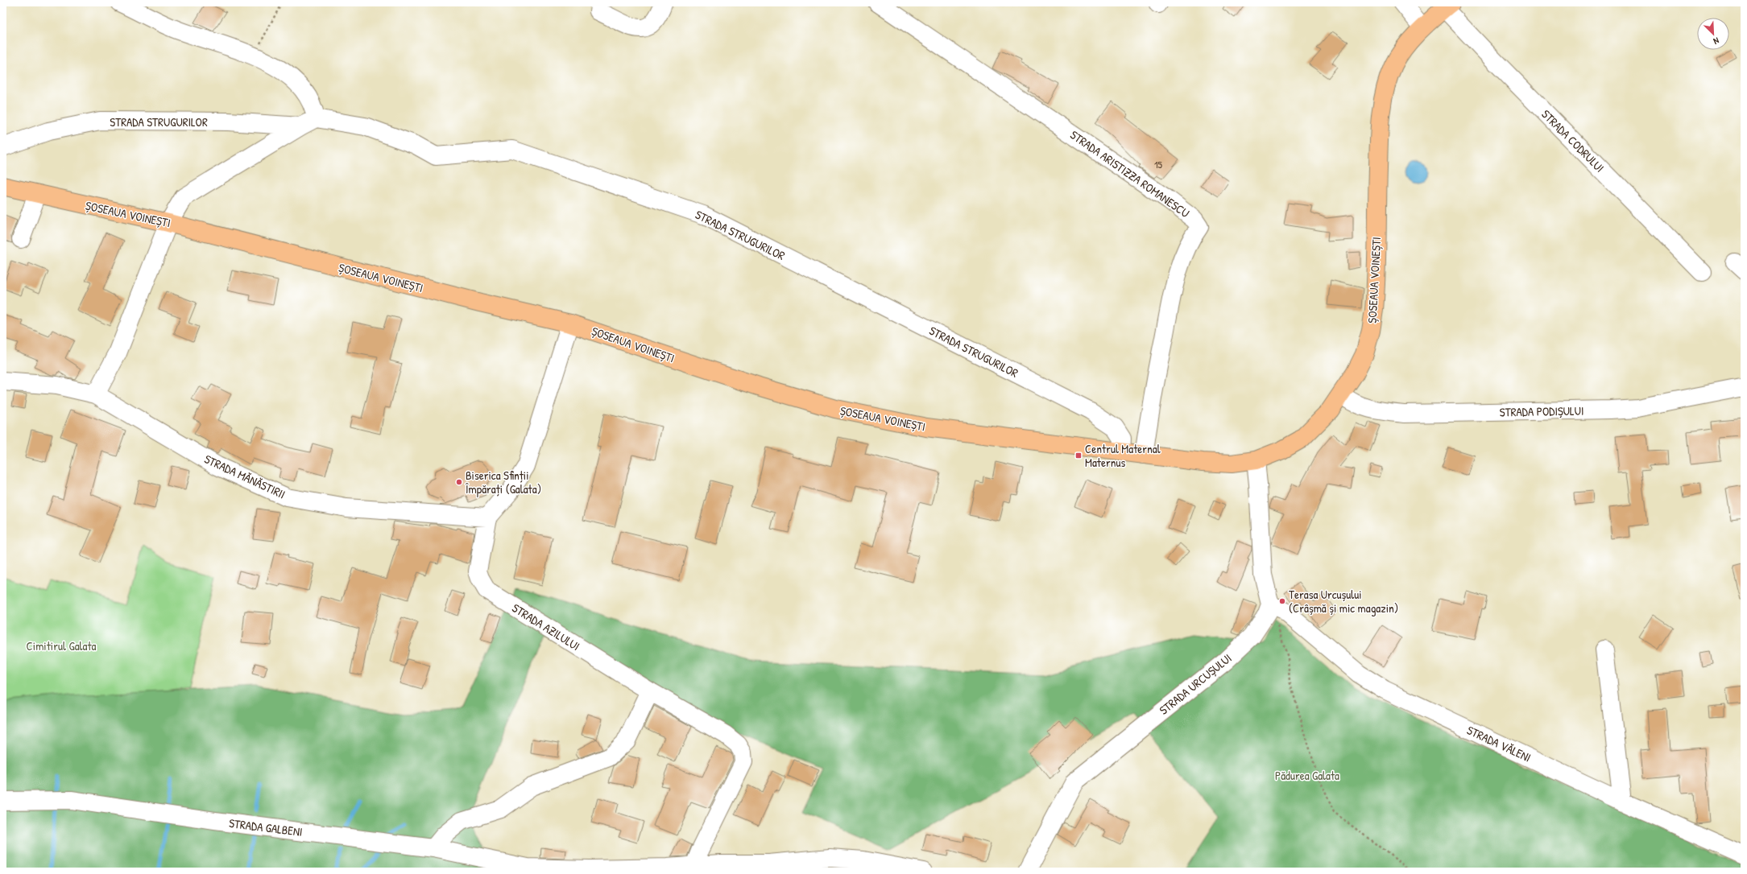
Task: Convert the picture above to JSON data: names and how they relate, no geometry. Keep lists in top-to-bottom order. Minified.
{"streets":{"main road":["ȘOSEAUA VOINEȘTI"],"street":["STRADA STRUGURILOR","STRADA CODRULUI","STRADA ARISTIZZA ROMANESCU","STRADA PODIȘULUI","STRADA MĂNĂSTIRII","STRADA AZILULUI","STRADA URCUȘULUI","STRADA VĂLENI","STRADA GALBENI"]},"crossings":[["STRADA STRUGURILOR","ȘOSEAUA VOINEȘTI"],["STRADA CODRULUI","ȘOSEAUA VOINEȘTI"],["STRADA ARISTIZZA ROMANESCU","ȘOSEAUA VOINEȘTI"],["ȘOSEAUA VOINEȘTI","STRADA PODIȘULUI"],["STRADA MĂNĂSTIRII","STRADA AZILULUI"],["STRADA AZILULUI","STRADA GALBENI"],["STRADA URCUȘULUI","STRADA VĂLENI"]],"parks":["Cimitirul Galata","Pădurea Galata"],"places":{"transit":["Centrul Maternal Maternus"],"other":["Biserica Sfinții Împărați (Galata)","Terasa Urcușului (Crâșmă și mic magazin)"]},"house_numbers":["15"],"north":"bottom right"}
